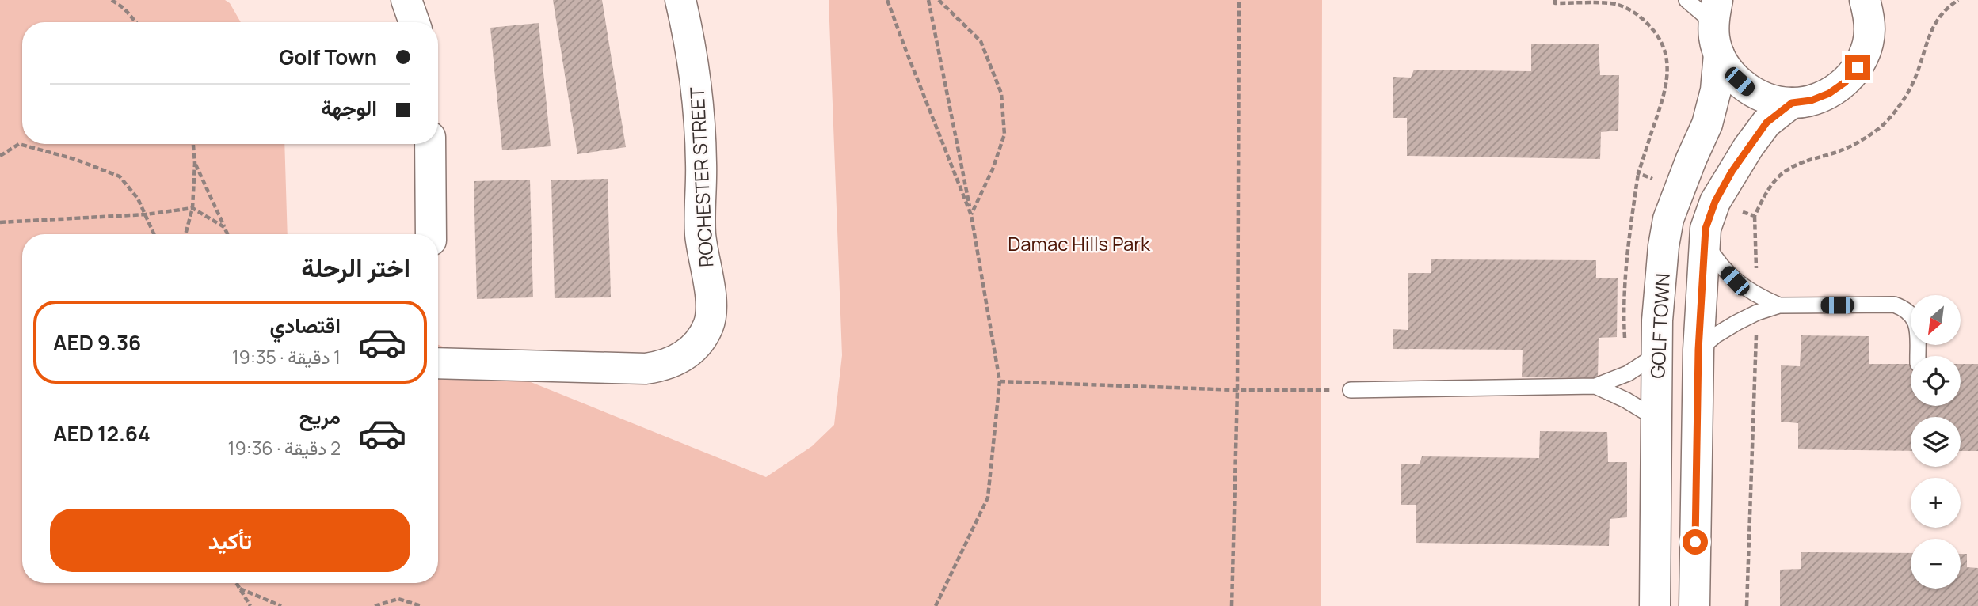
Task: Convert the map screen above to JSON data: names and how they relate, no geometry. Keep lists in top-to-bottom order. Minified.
{"streets":{"street":["ROCHESTER STREET","GOLF TOWN"]},"parks":["Damac Hills Park"],"north":"bottom left","page":{"banner":["Golf Town","الوجهة"],"heading":"اختر الرحلة","map_buttons":["+","−"],"list":[{"name":"اقتصادي","note":"1 دقيقة · 19:35","value":"AED 9.36"},{"name":"مريح","note":"2 دقيقة · 19:36","value":"AED 12.64"}],"buttons":"تأكيد"}}
